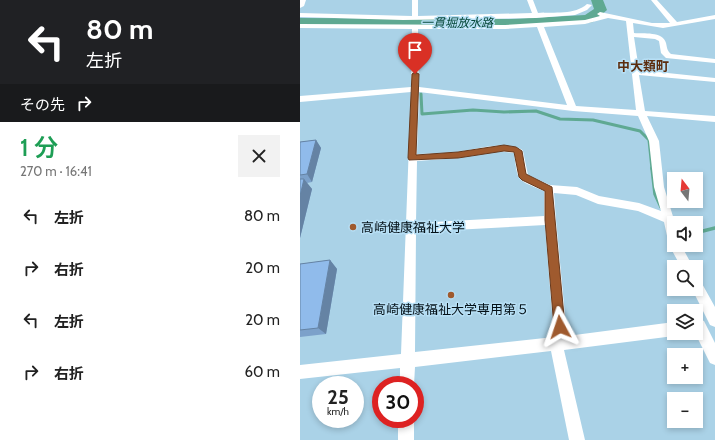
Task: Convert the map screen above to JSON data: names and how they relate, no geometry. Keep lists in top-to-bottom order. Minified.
{"districts":["中大類町"],"water":["一貫堀放水路"],"places":["高崎健康福祉大学","高崎健康福祉大学専用第５"],"north":"top","page":{"turn":["80 m","左折"],"then":"その先","heading":["1 分","270 m · 16:41"],"map_buttons":["+","−"],"list":[{"name":"左折","value":"80 m"},{"name":"右折","value":"20 m"},{"name":"左折","value":"20 m"},{"name":"右折","value":"60 m"}],"speed":"25 km/h","limit":"30"}}
